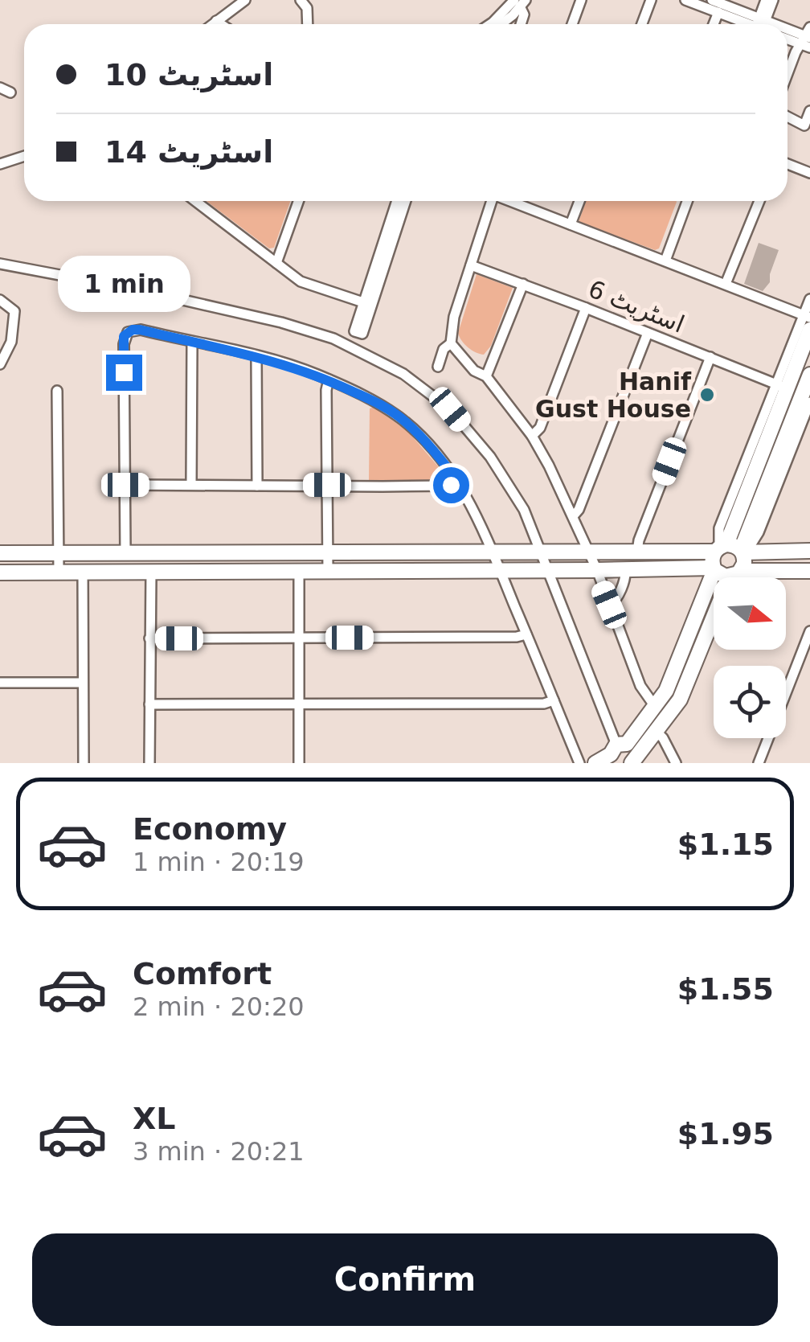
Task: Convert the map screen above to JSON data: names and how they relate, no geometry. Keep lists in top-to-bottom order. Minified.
{"streets":{"street":["اسٹریٹ 6"]},"places":["Hanif Gust House"],"north":"right","page":{"banner":["اسٹریٹ 10","اسٹریٹ 14"],"bubble":"1 min","list":[{"name":"Economy","note":"1 min · 20:19","value":"$1.15"},{"name":"Comfort","note":"2 min · 20:20","value":"$1.55"},{"name":"XL","note":"3 min · 20:21","value":"$1.95"}],"buttons":"Confirm"}}
